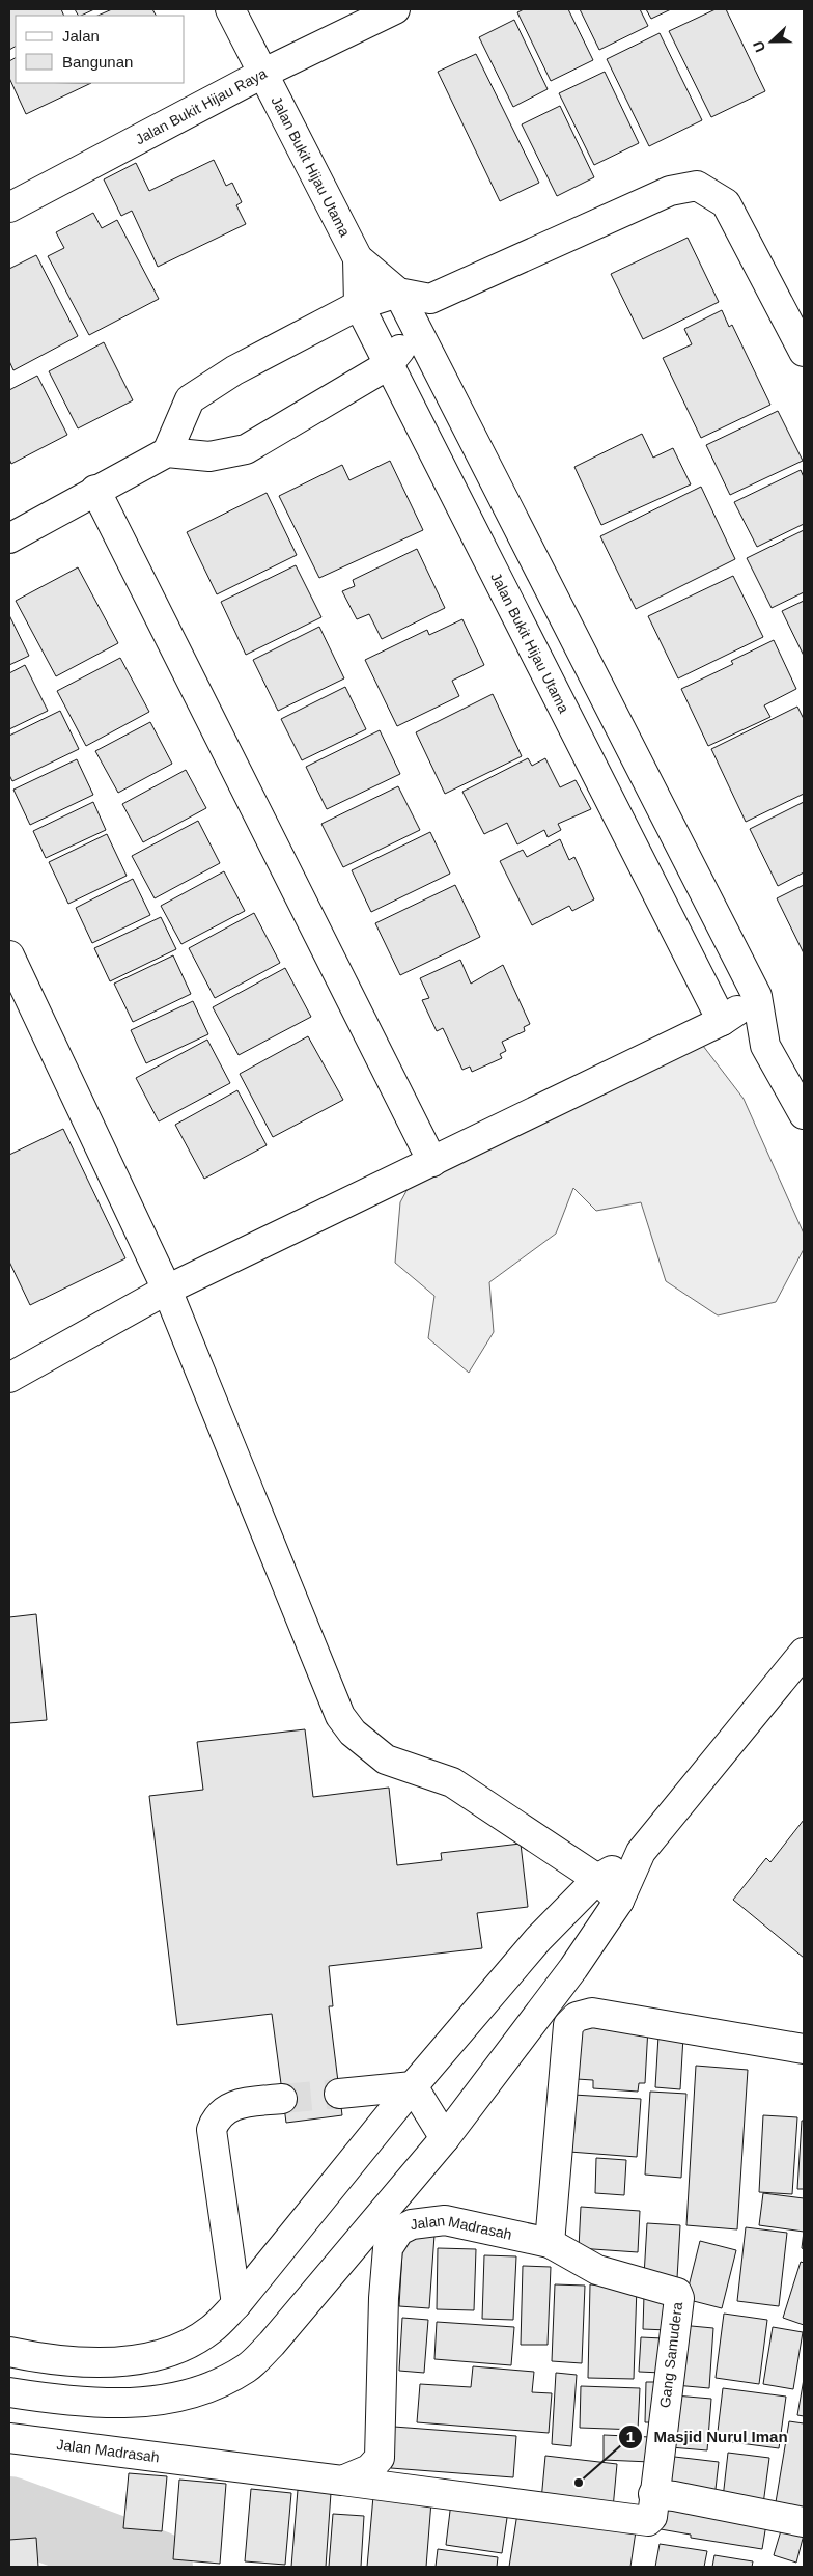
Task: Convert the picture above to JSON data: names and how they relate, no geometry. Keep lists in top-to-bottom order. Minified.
{"streets":{"street":["Jalan Bukit Hijau Raya","Jalan Bukit Hijau Utama","Jalan Madrasah","Gang Samudera"]},"crossings":[["Jalan Bukit Hijau Raya","Jalan Bukit Hijau Utama"],["Jalan Madrasah","Gang Samudera"]],"places":["Masjid Nurul Iman"],"legend":["Jalan","Bangunan"],"north":"left"}
